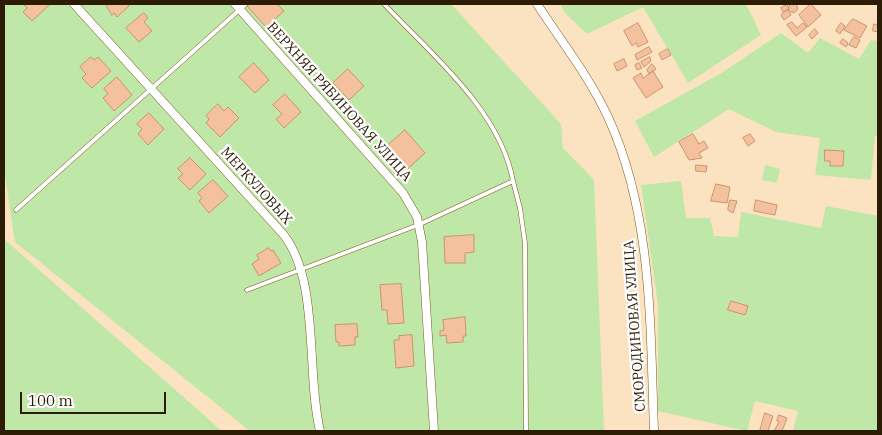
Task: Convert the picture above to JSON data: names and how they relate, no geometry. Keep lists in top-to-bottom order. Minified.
{"streets":{"street":["ВЕРХНЯЯ РЯБИНОВАЯ УЛИЦА","МЕРКУЛОВЫХ","СМОРОДИНОВАЯ УЛИЦА"]},"scale_bar":"100 m"}
